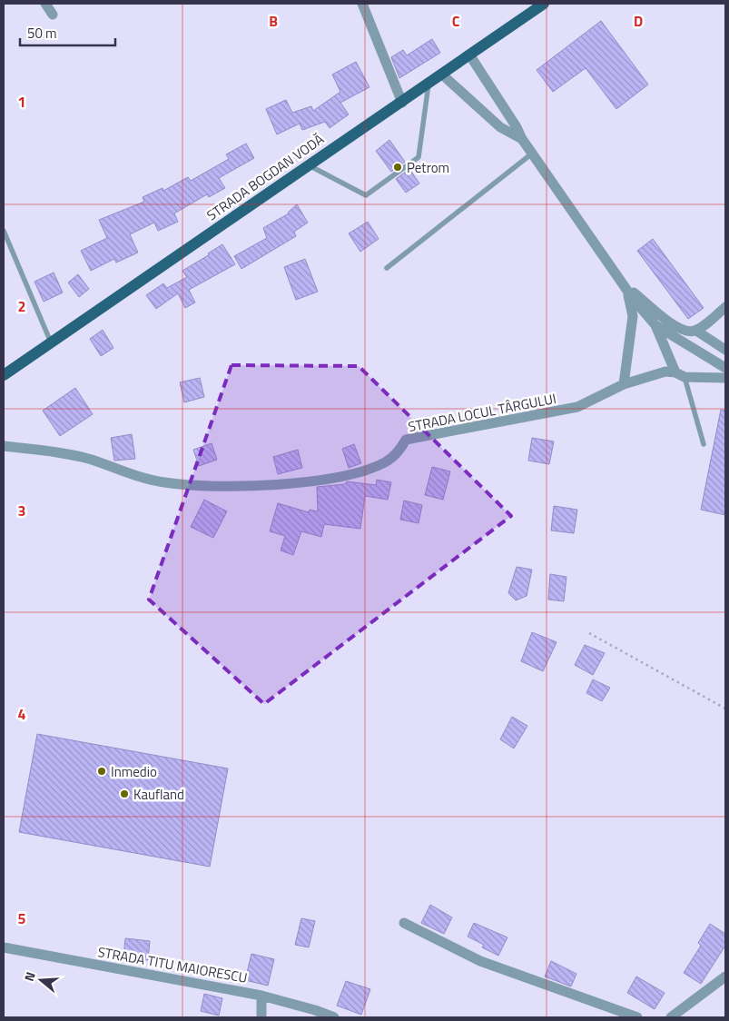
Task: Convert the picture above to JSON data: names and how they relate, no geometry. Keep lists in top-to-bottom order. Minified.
{"streets":{"main road":["STRADA BOGDAN VODĂ"],"street":["STRADA LOCUL TÂRGULUI","STRADA TITU MAIORESCU"]},"places":["Petrom","Inmedio","Kaufland"],"scale_bar":"50 m","north":"left","grid":{"columns":["B","C","D"],"rows":["1","2","3","4","5"]}}
